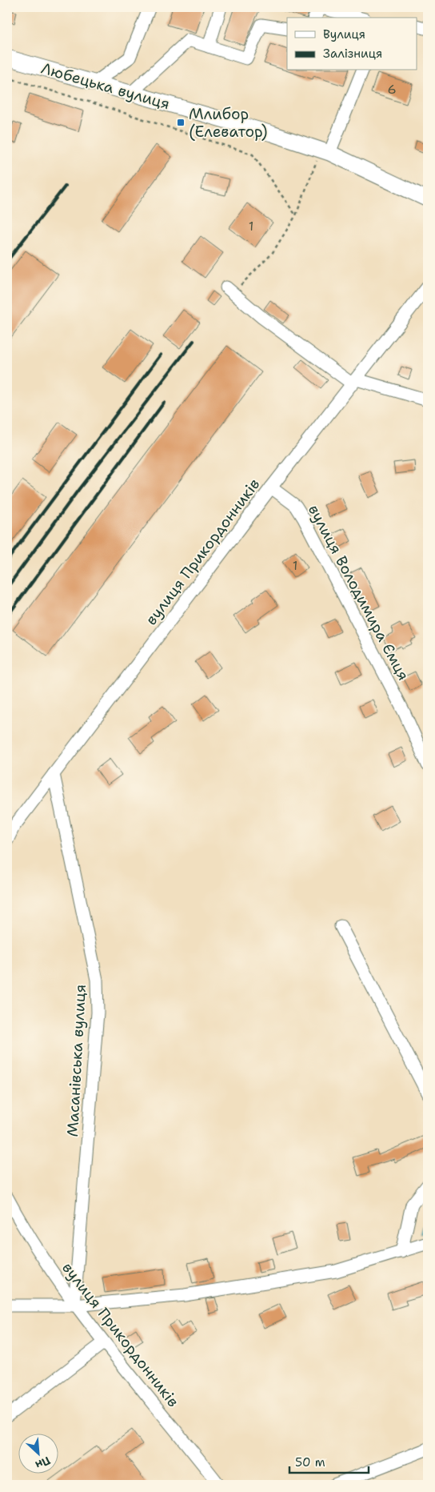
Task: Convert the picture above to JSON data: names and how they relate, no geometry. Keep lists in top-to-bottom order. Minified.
{"streets":{"main road":["Любецька вулиця"],"street":["вулиця Прикордонників","вулиця Володимира Ємця","Масанівська вулиця"]},"crossings":[["вулиця Прикордонників","вулиця Володимира Ємця"],["вулиця Прикордонників","Масанівська вулиця"]],"places":{"transit":["Млибор (Елеватор)"]},"house_numbers":["6","1","1"],"legend":["Вулиця","Залізниця"],"scale_bar":"50 m","north":"bottom right"}
